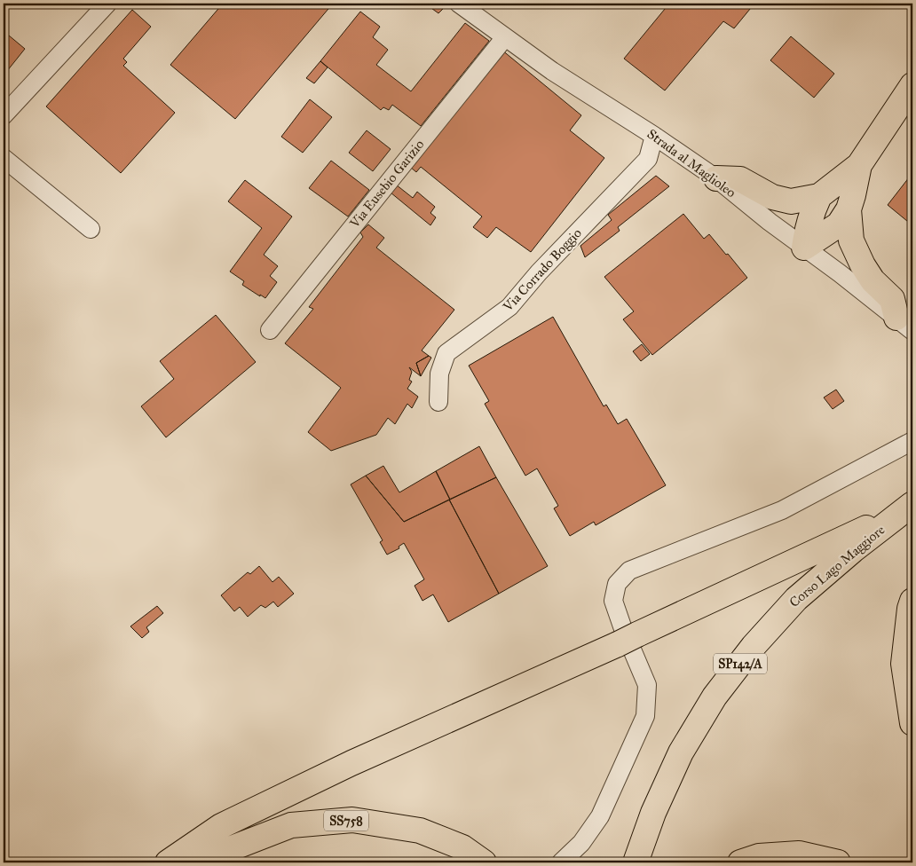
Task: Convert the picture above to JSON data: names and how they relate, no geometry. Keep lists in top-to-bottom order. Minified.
{"streets":{"highway":["Corso Lago Maggiore","SP142/A","SS758"],"street":["Strada al Maglioleo","Via Eusebio Garizio","Via Corrado Boggio"]},"crossings":[["Strada al Maglioleo","Via Eusebio Garizio"],["Strada al Maglioleo","Via Corrado Boggio"]]}
